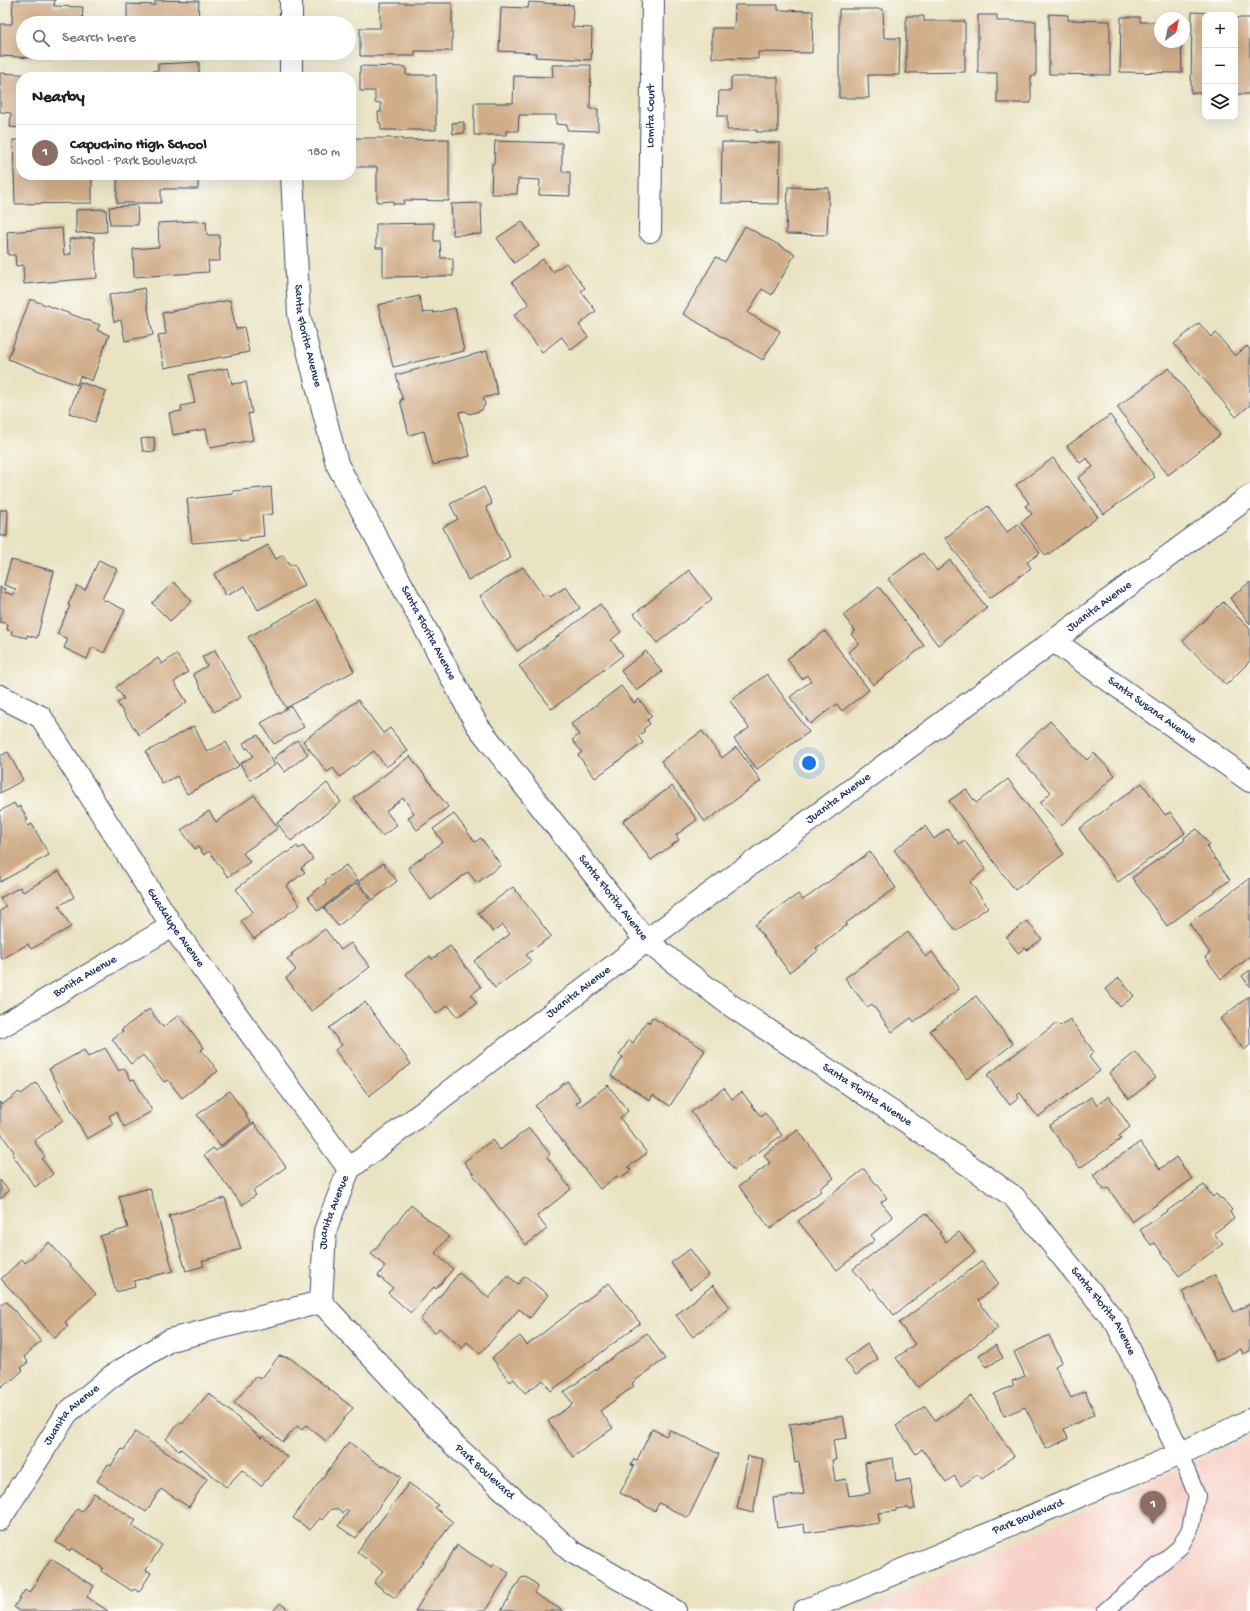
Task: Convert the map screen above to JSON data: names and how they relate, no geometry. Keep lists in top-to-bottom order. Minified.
{"streets":{"street":["Lomita Court","Santa Florita Avenue","Juanita Avenue","Santa Susana Avenue","Guadalupe Avenue","Bonita Avenue","Park Boulevard"]},"crossings":[["Santa Florita Avenue","Juanita Avenue"],["Santa Florita Avenue","Park Boulevard"],["Juanita Avenue","Santa Susana Avenue"],["Juanita Avenue","Guadalupe Avenue"],["Juanita Avenue","Park Boulevard"],["Guadalupe Avenue","Bonita Avenue"]],"north":"top right","page":{"map_buttons":["+","−"],"search":"Search here","heading":"Nearby","list":[{"mark":"1","name":"Capuchino High School","note":"School · Park Boulevard","value":"180 m"}],"pins":"1"}}
